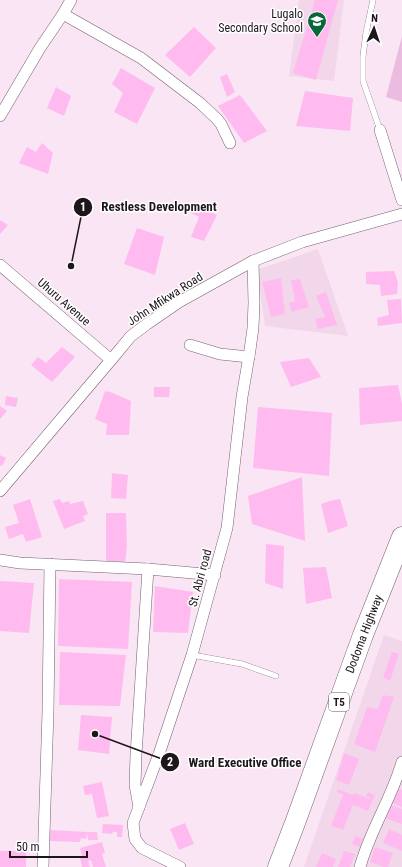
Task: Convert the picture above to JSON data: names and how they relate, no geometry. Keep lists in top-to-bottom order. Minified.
{"streets":{"highway":["Dodoma Highway","T5"],"street":["John Mfikwa Road","Uhuru Avenue","St. Abri road"]},"crossings":[["John Mfikwa Road","Uhuru Avenue"],["John Mfikwa Road","St. Abri road"]],"places":{"school or university":["Lugalo Secondary School"],"other":["Restless Development","Ward Executive Office"]},"scale_bar":"50 m","north":"top"}
